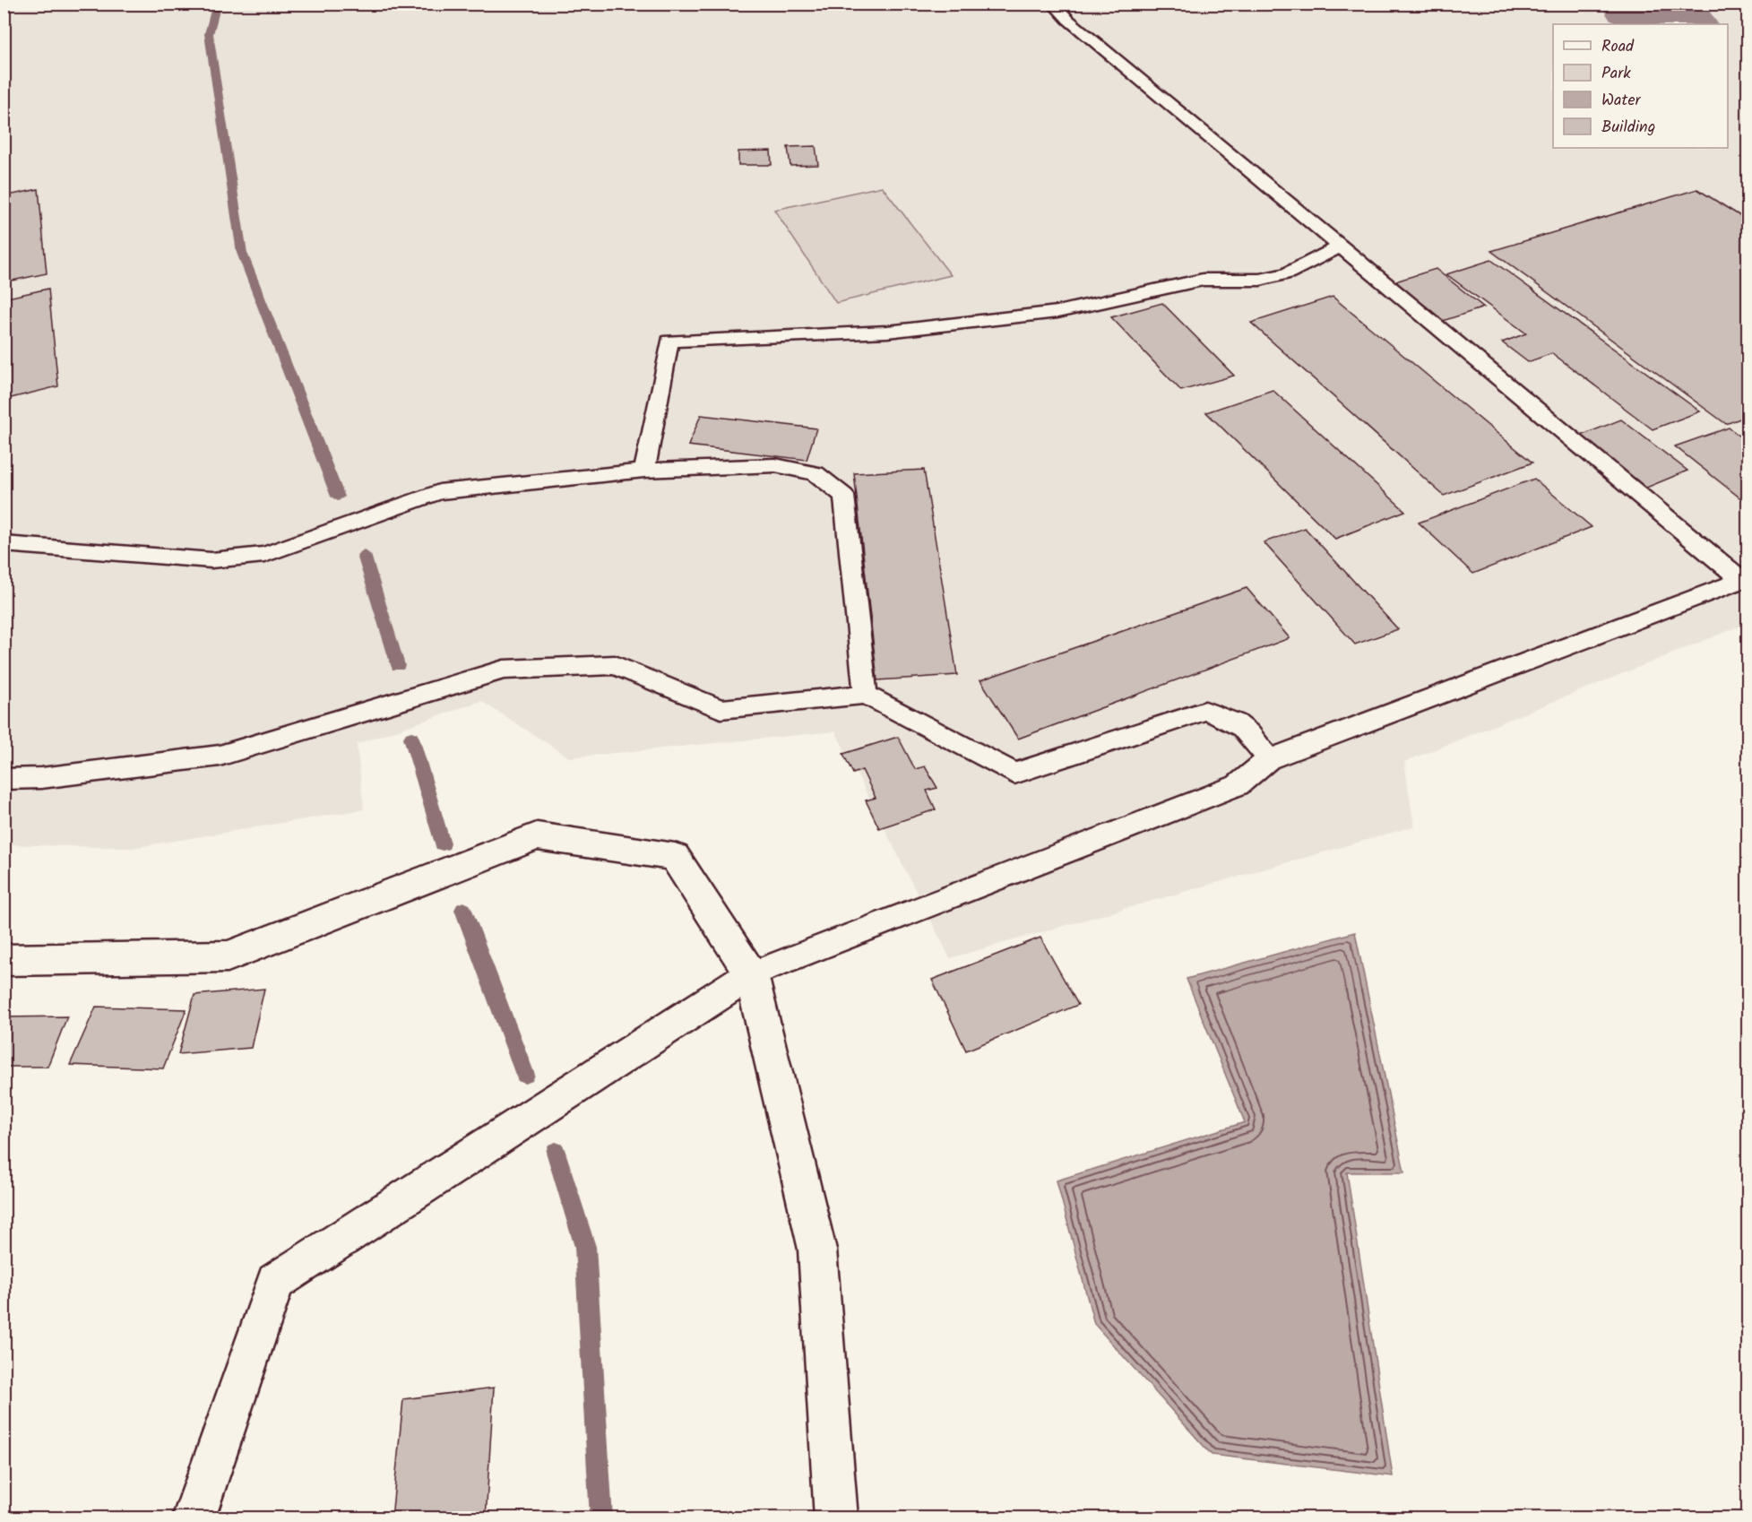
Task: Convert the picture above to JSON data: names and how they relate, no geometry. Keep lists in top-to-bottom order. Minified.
{"legend":["Road","Park","Water","Building"]}
